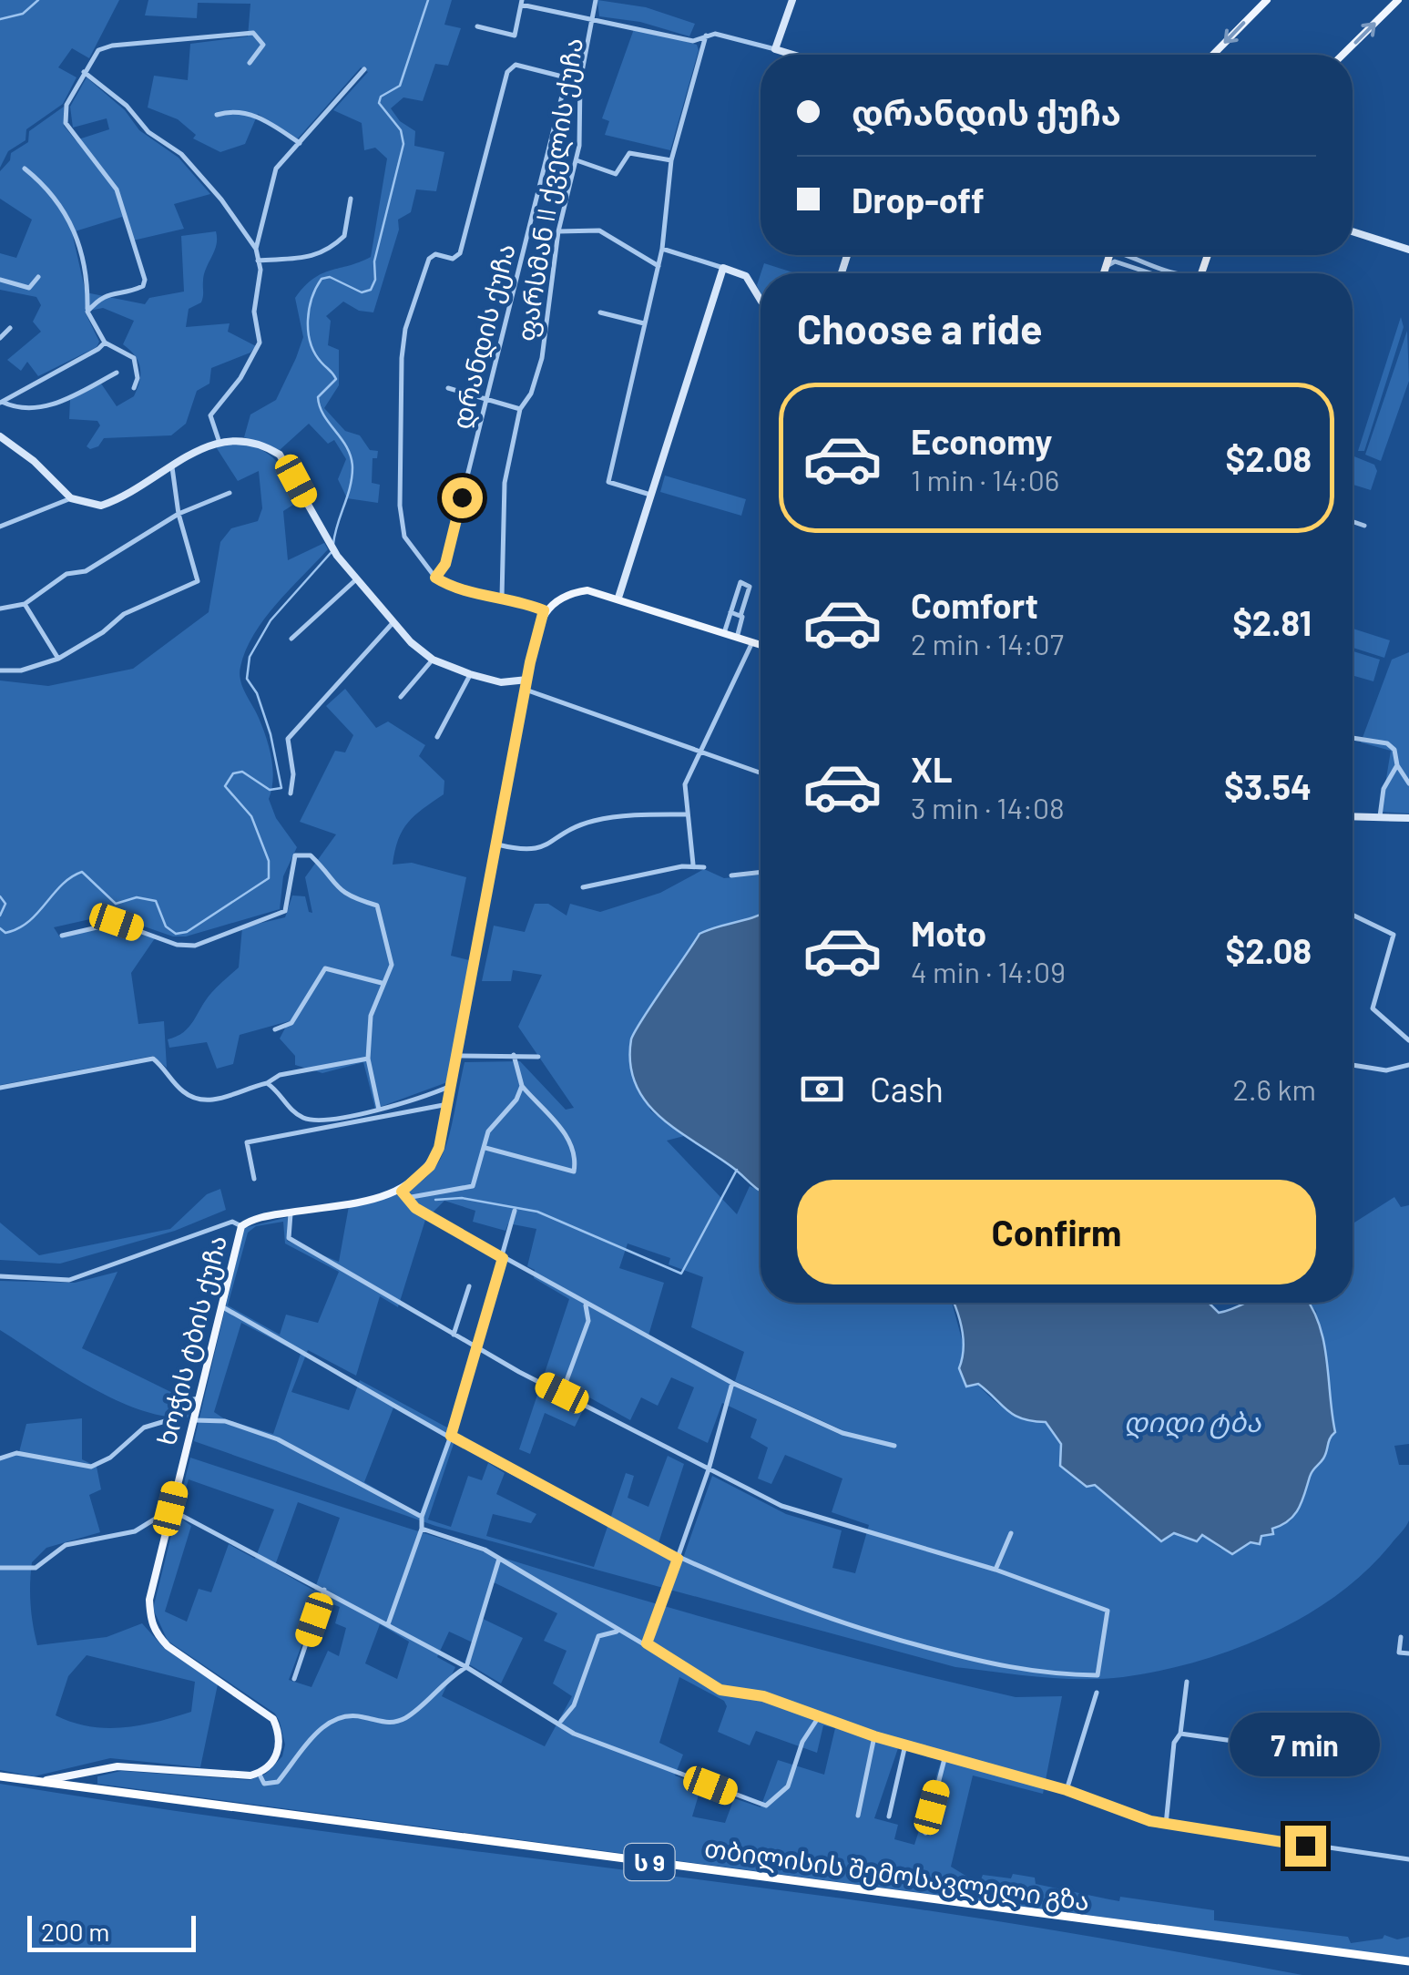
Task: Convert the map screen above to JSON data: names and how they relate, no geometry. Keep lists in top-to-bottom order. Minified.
{"streets":{"highway":["ს 9","თბილისის შემოსავლელი გზა"],"main road":["ხოჭის ტბის ქუჩა"],"street":["ფარსმან II ქველის ქუჩა","დრანდის ქუჩა"]},"water":["დიდი ტბა"],"scale_bar":"200 m","page":{"banner":["დრანდის ქუჩა","Drop-off"],"heading":"Choose a ride","list":[{"name":"Economy","note":"1 min · 14:06","value":"$2.08"},{"name":"Comfort","note":"2 min · 14:07","value":"$2.81"},{"name":"XL","note":"3 min · 14:08","value":"$3.54"},{"name":"Moto","note":"4 min · 14:09","value":"$2.08"}],"pay":["Cash","2.6 km"],"buttons":"Confirm","bubble":"7 min","scale":"200 m"}}
